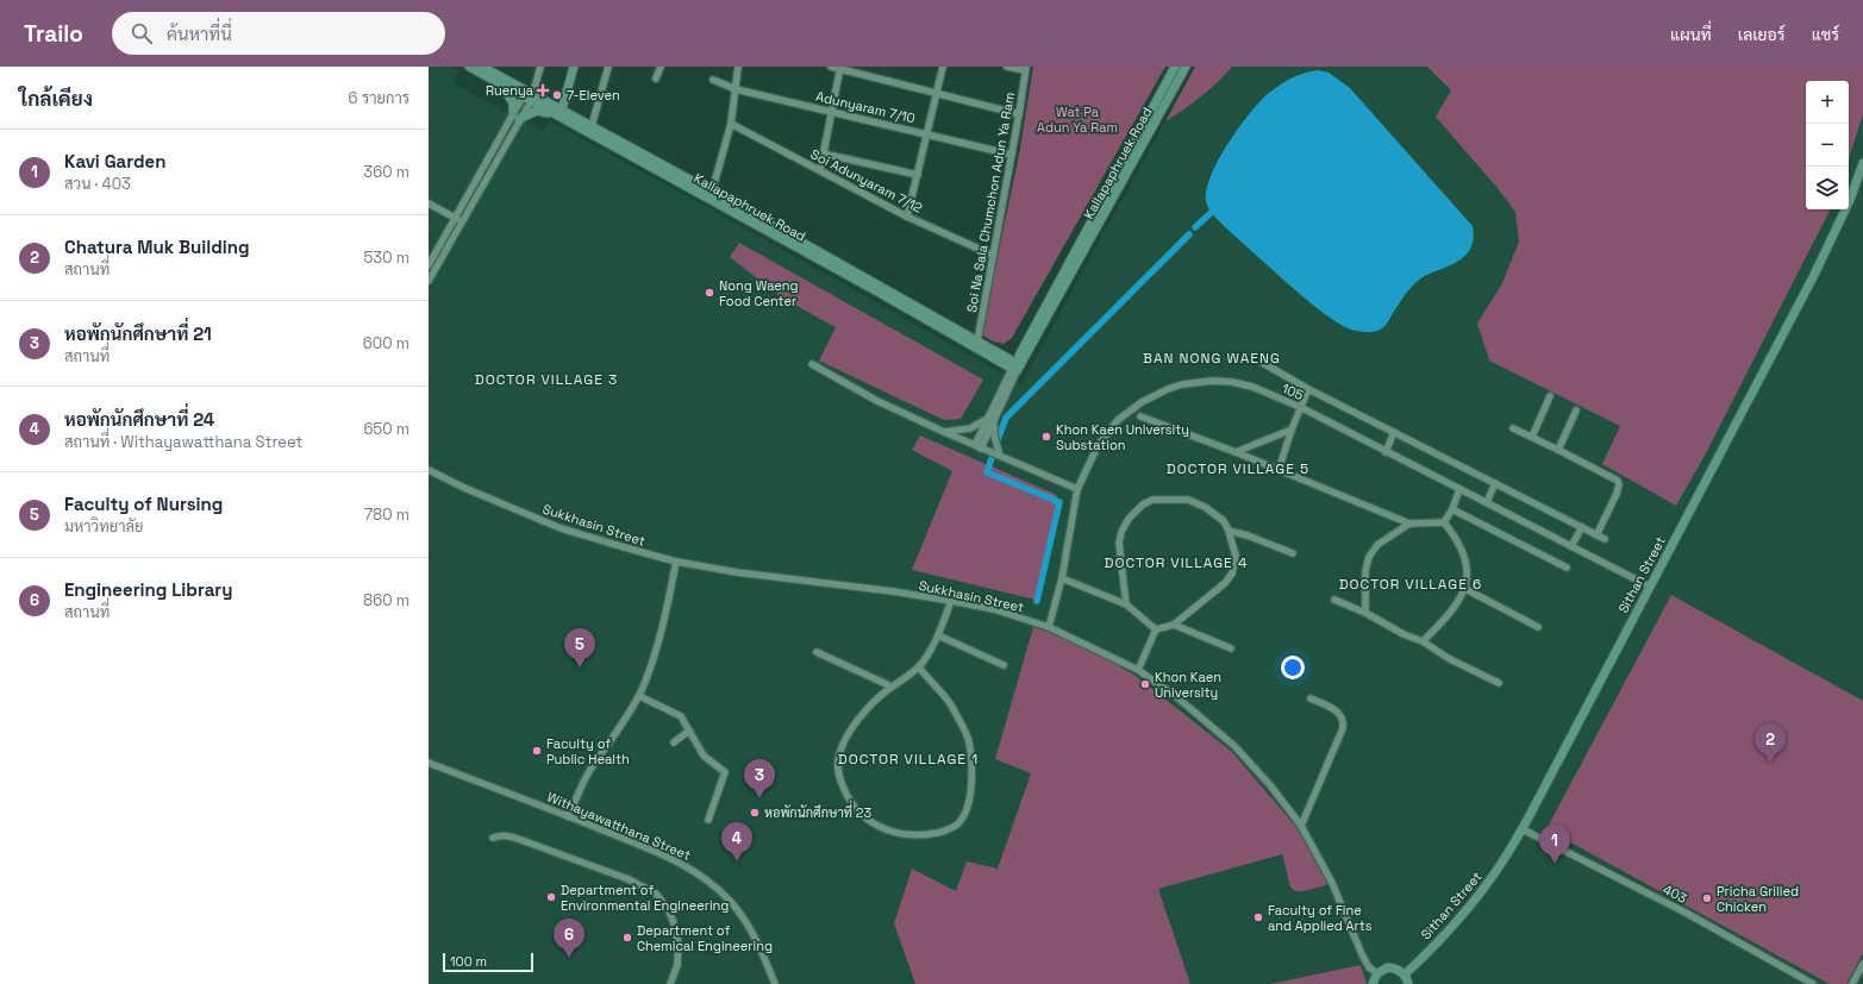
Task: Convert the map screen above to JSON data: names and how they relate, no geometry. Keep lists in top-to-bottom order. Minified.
{"streets":{"main road":["Kallapaphruek Road","Sithan Street"],"street":["Adunyaram 7/10","Soi Adunyaram 7/12","Soi Na Sala Chumchon Adun Ya Ram","105","Sukkhasin Street","Withayawatthana Street","403"]},"crossings":[["Adunyaram 7/10","Soi Na Sala Chumchon Adun Ya Ram"],["Kallapaphruek Road","Soi Na Sala Chumchon Adun Ya Ram"],["Soi Adunyaram 7/12","Soi Na Sala Chumchon Adun Ya Ram"],["105","Sukkhasin Street"],["105","Sithan Street"],["Sithan Street","403"]],"districts":["BAN NONG WAENG","DOCTOR VILLAGE 3","DOCTOR VILLAGE 5","DOCTOR VILLAGE 4","DOCTOR VILLAGE 6","DOCTOR VILLAGE 1"],"parks":["Wat Pa Adun Ya Ram"],"places":{"health":["Ruenya"],"other":["7-Eleven","Nong Waeng Food Center","Khon Kaen University Substation","Khon Kaen University","Faculty of Public Health","หอพักนักศึกษาที่ 23","Department of Environmental Engineering","Pricha Grilled Chicken","Faculty of Fine and Applied Arts","Department of Chemical Engineering"]},"scale_bar":"100 m","page":{"header":"Trailo","search":"ค้นหาที่นี่","nav":["แผนที่","เลเยอร์","แชร์"],"heading":["ใกล้เคียง","6 รายการ"],"map_buttons":["+","−"],"list":[{"mark":"1","name":"Kavi Garden","note":"สวน · 403","value":"360 m"},{"mark":"2","name":"Chatura Muk Building","note":"สถานที่","value":"530 m"},{"mark":"3","name":"หอพักนักศึกษาที่ 21","note":"สถานที่","value":"600 m"},{"mark":"4","name":"หอพักนักศึกษาที่ 24","note":"สถานที่ · Withayawatthana Street","value":"650 m"},{"mark":"5","name":"Faculty of Nursing","note":"มหาวิทยาลัย","value":"780 m"},{"mark":"6","name":"Engineering Library","note":"สถานที่","value":"860 m"}],"pins":["5","2","3","4","1","6"],"scale":"100 m"}}
